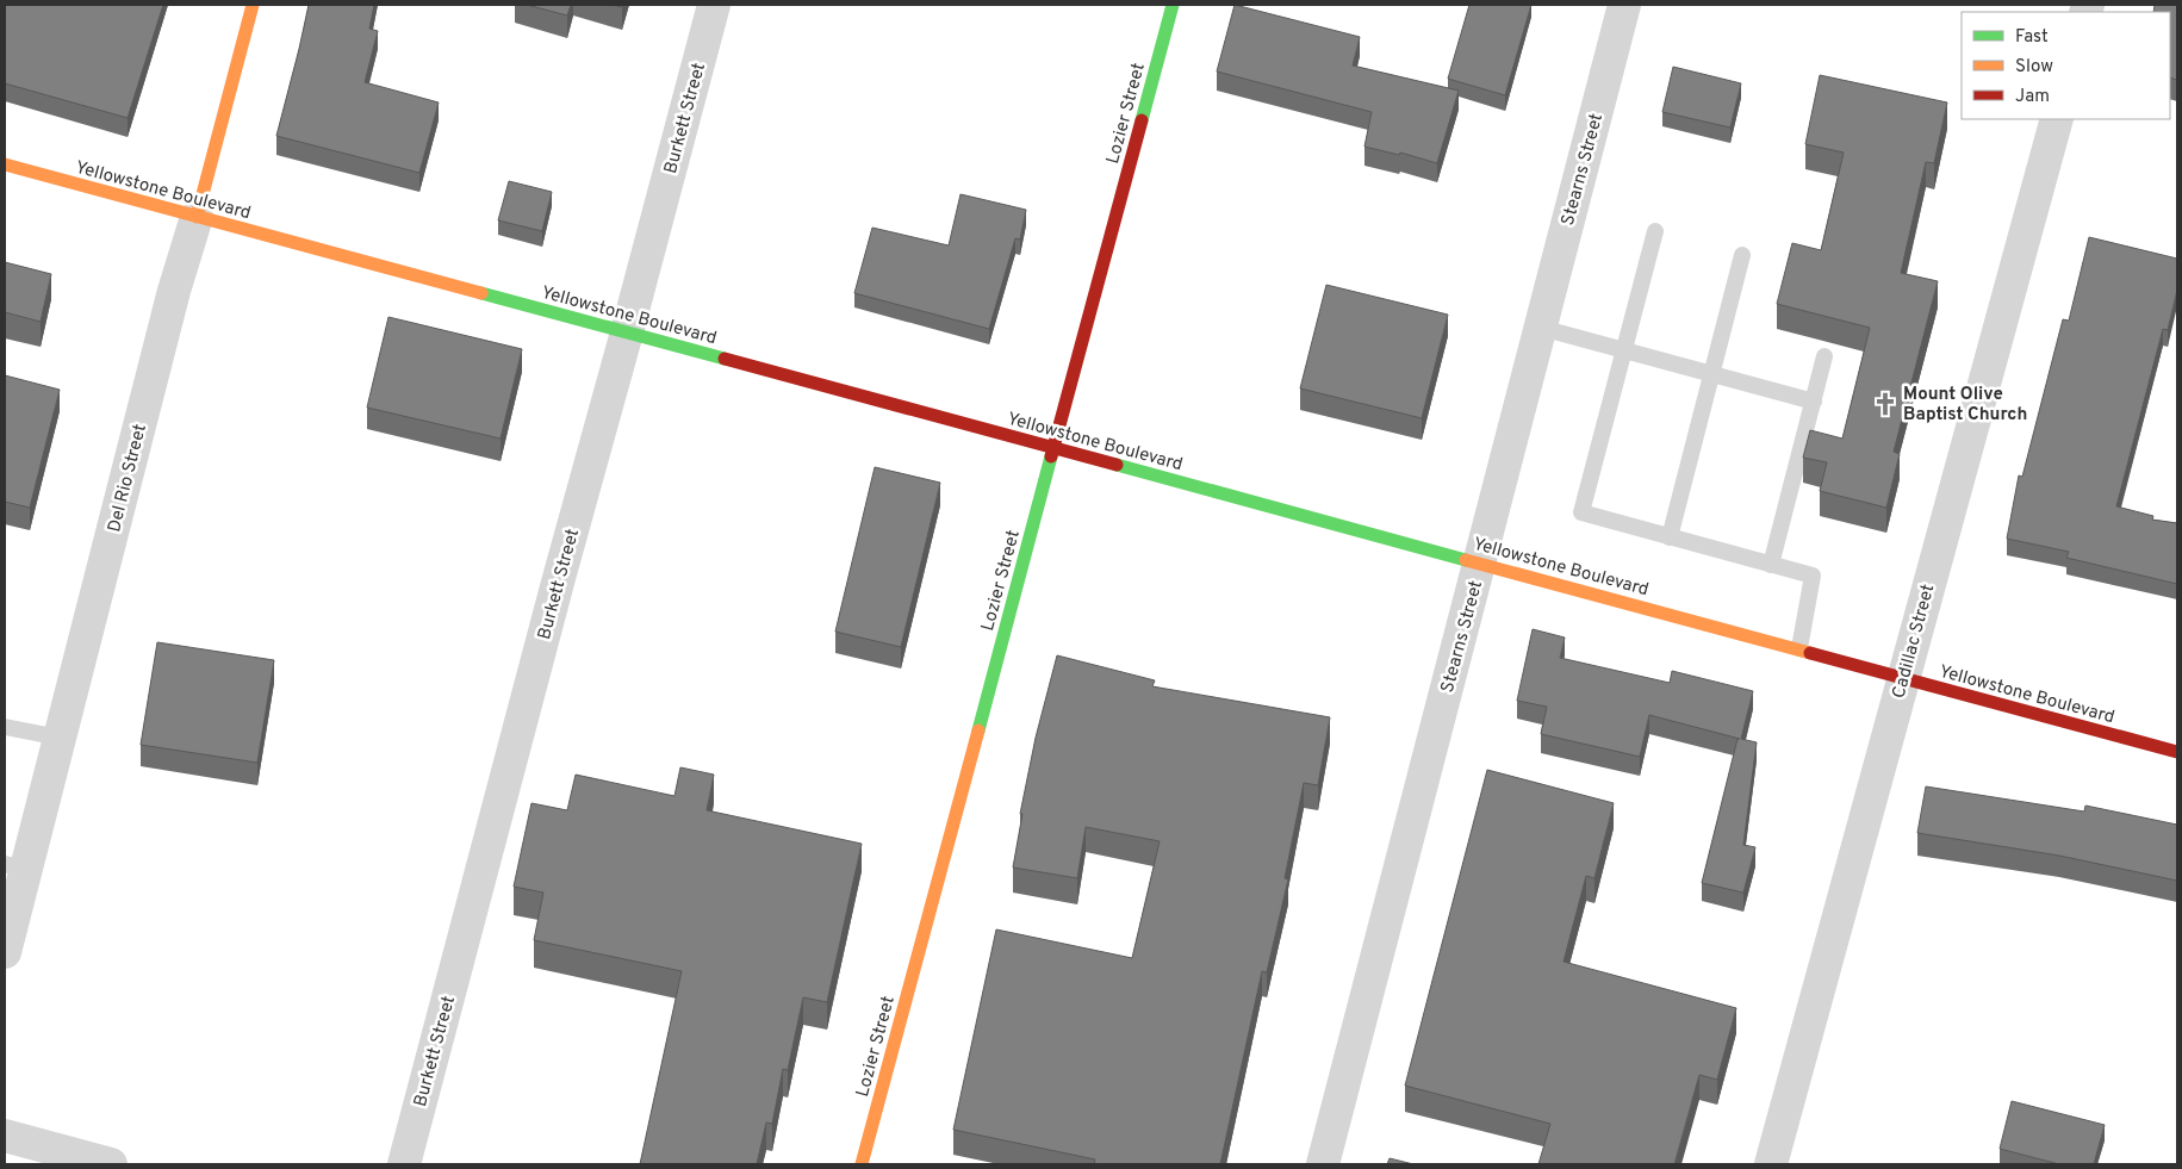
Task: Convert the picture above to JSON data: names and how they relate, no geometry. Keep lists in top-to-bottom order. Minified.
{"streets":{"street":["Lozier Street","Burkett Street","Stearns Street","Yellowstone Boulevard","Del Rio Street","Cadillac Street"]},"crossings":[["Lozier Street","Yellowstone Boulevard"],["Burkett Street","Yellowstone Boulevard"],["Stearns Street","Yellowstone Boulevard"],["Yellowstone Boulevard","Del Rio Street"],["Yellowstone Boulevard","Cadillac Street"]],"places":{"church":["Mount Olive Baptist Church"]},"legend":["Fast","Slow","Jam"]}
